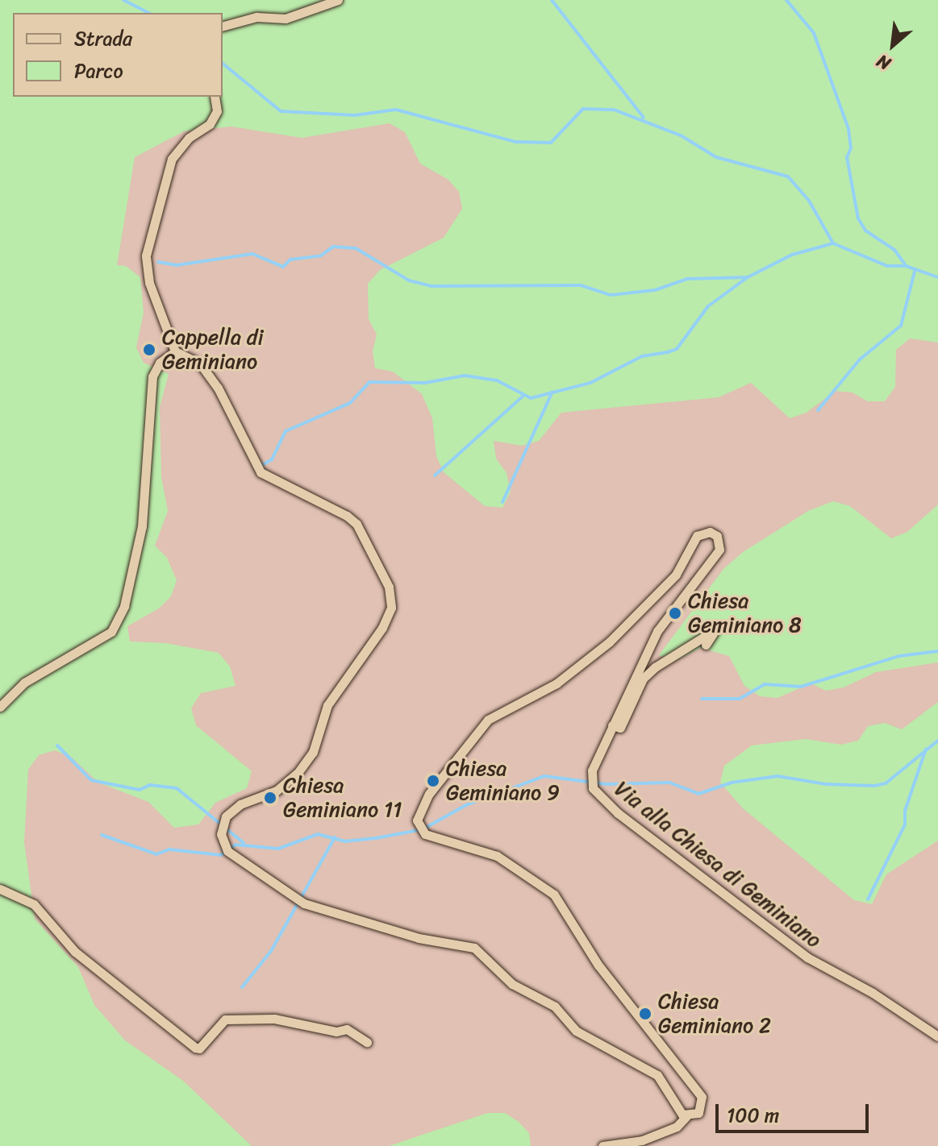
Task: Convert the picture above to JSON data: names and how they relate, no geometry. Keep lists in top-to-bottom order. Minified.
{"streets":{"street":["Via alla Chiesa di Geminiano"]},"places":["Cappella di Geminiano","Chiesa Geminiano 8","Chiesa Geminiano 9","Chiesa Geminiano 11","Chiesa Geminiano 2"],"legend":["Strada","Parco"],"scale_bar":"100 m","north":"bottom left"}
